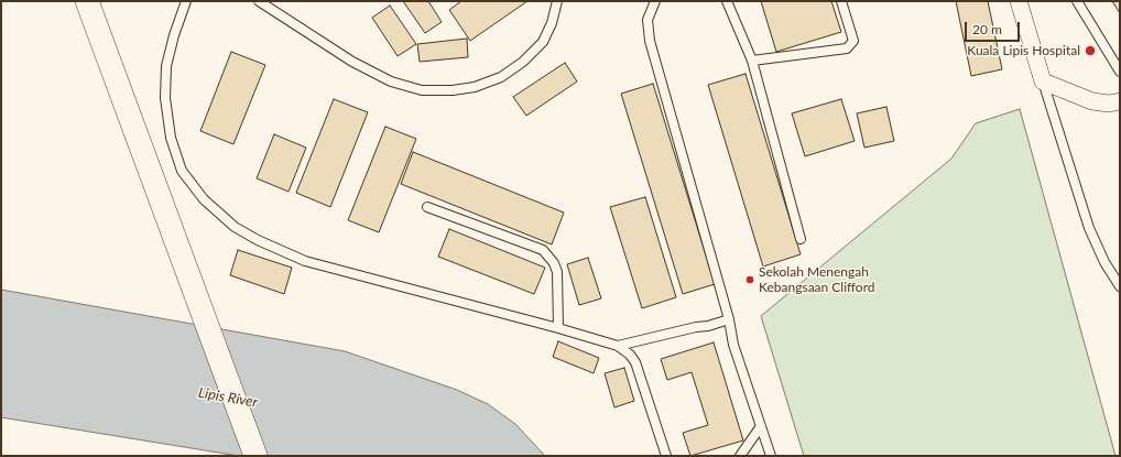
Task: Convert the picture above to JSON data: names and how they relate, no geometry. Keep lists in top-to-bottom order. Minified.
{"water":["Lipis River"],"places":["Kuala Lipis Hospital","Sekolah Menengah Kebangsaan Clifford"],"scale_bar":"20 m"}
